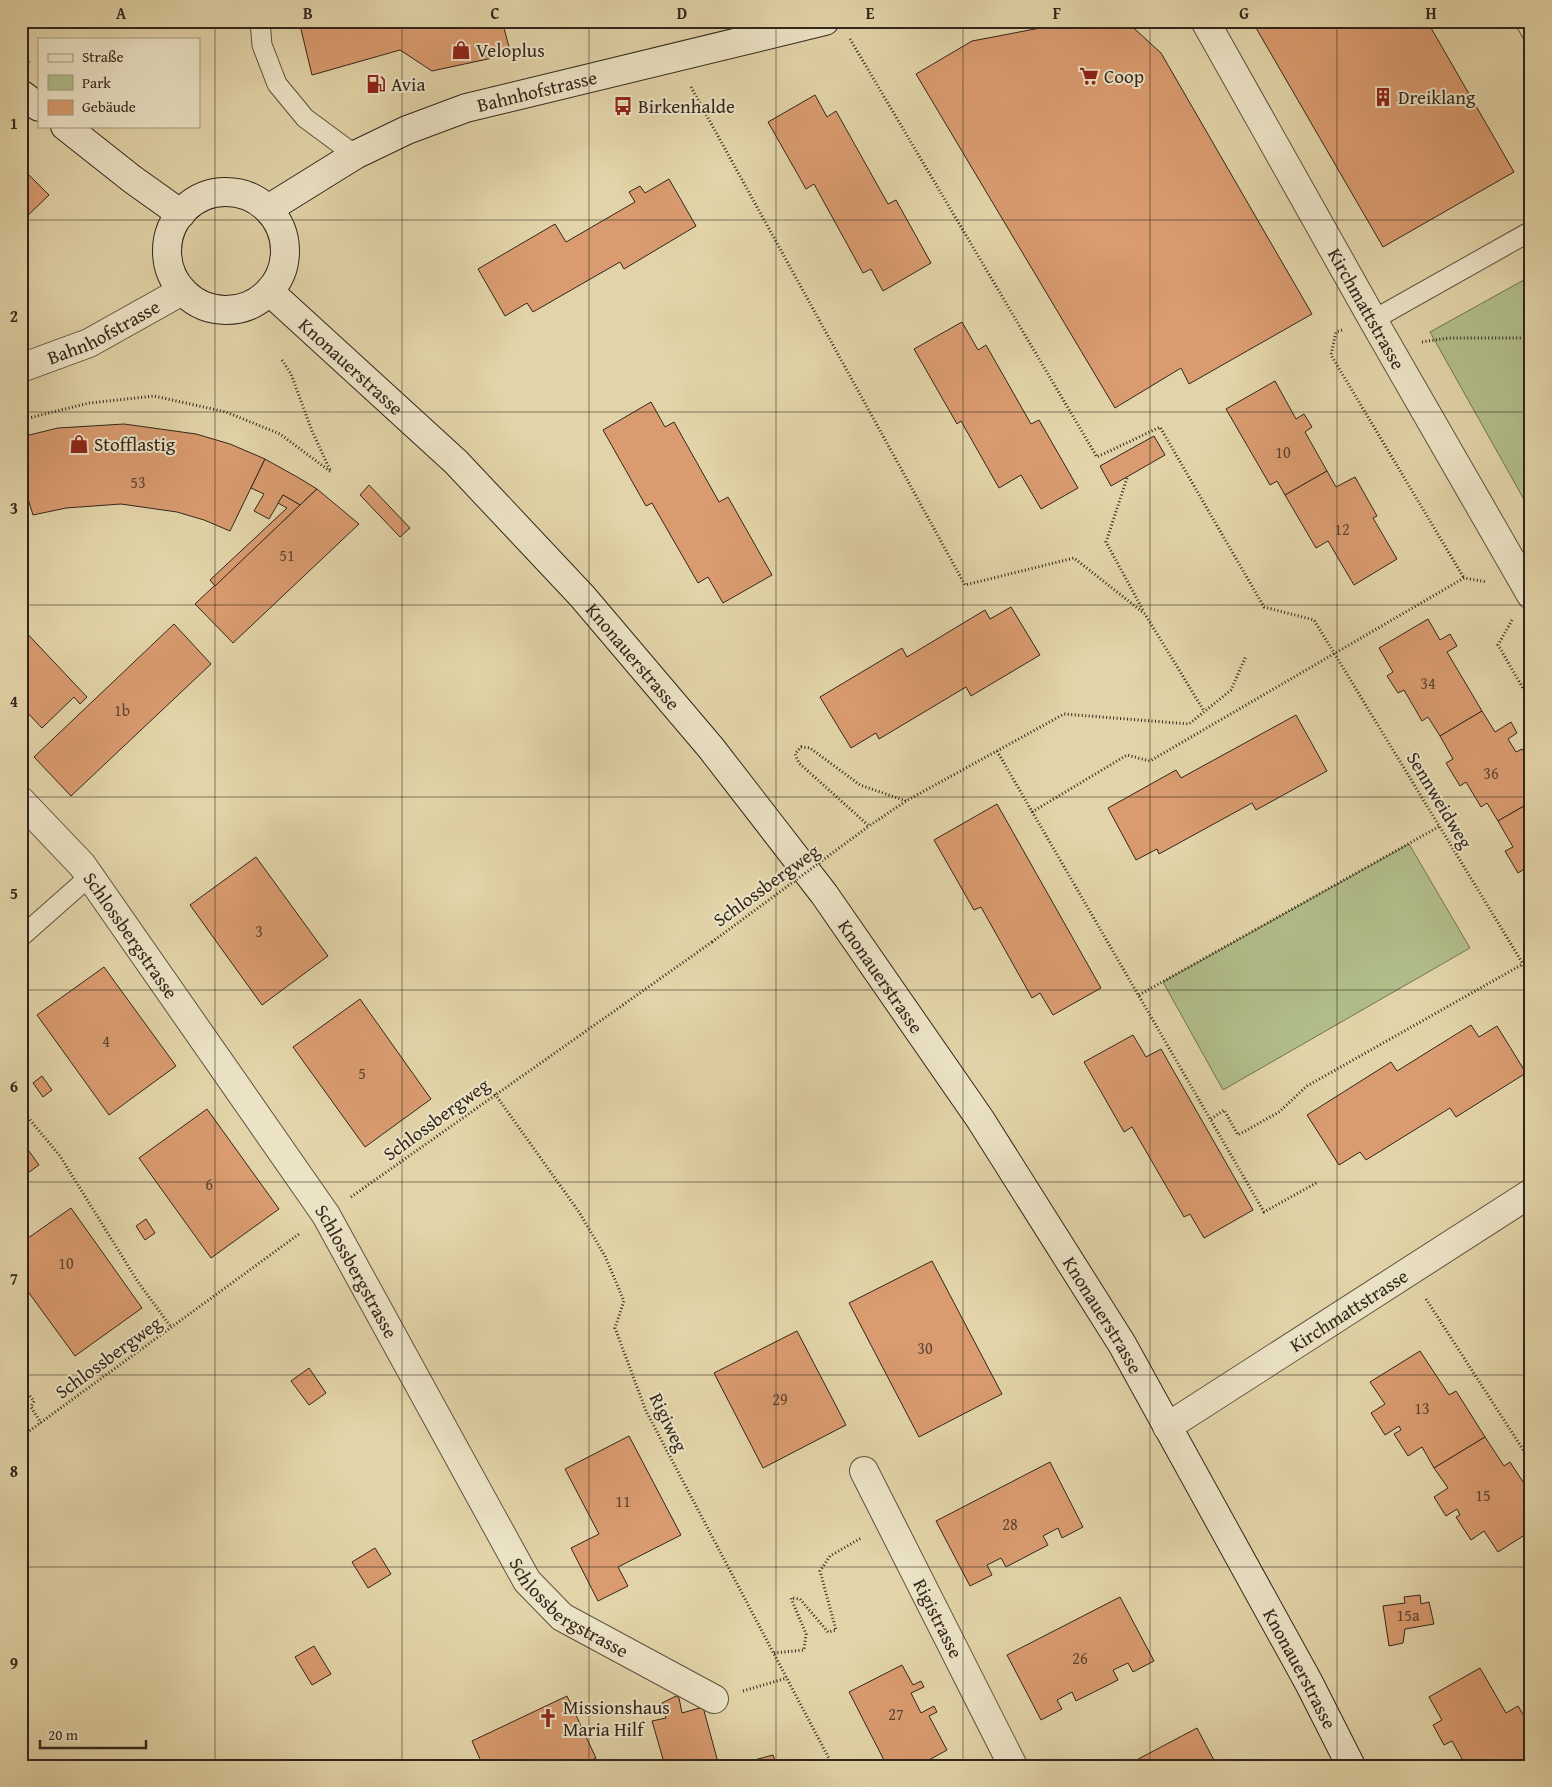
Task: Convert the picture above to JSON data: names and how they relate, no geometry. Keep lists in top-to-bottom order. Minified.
{"streets":{"street":["Bahnhofstrasse","Kirchmattstrasse","Knonauerstrasse","Schlossbergstrasse","Rigistrasse"],"path":["Sennweidweg","Schlossbergweg","Rigiweg"]},"crossings":[["Bahnhofstrasse","Knonauerstrasse"],["Bahnhofstrasse","Sennweidweg"],["Kirchmattstrasse","Knonauerstrasse"],["Schlossbergweg","Schlossbergstrasse"],["Schlossbergweg","Rigiweg"]],"places":{"shop":["Veloplus","Stofflastig"],"supermarket":["Coop"],"fuel station":["Avia"],"building":["Dreiklang"],"bus stop":["Birkenhalde"],"church":["Missionshaus Maria Hilf"]},"house_numbers":["10","53","12","51","34","1b","36","3","4","5","6","10","30","29","13","15","11","28","15a","26","27"],"legend":["Straße","Park","Gebäude"],"scale_bar":"20 m","grid":{"columns":["A","B","C","D","E","F","G","H"],"rows":["1","2","3","4","5","6","7","8","9"]}}
